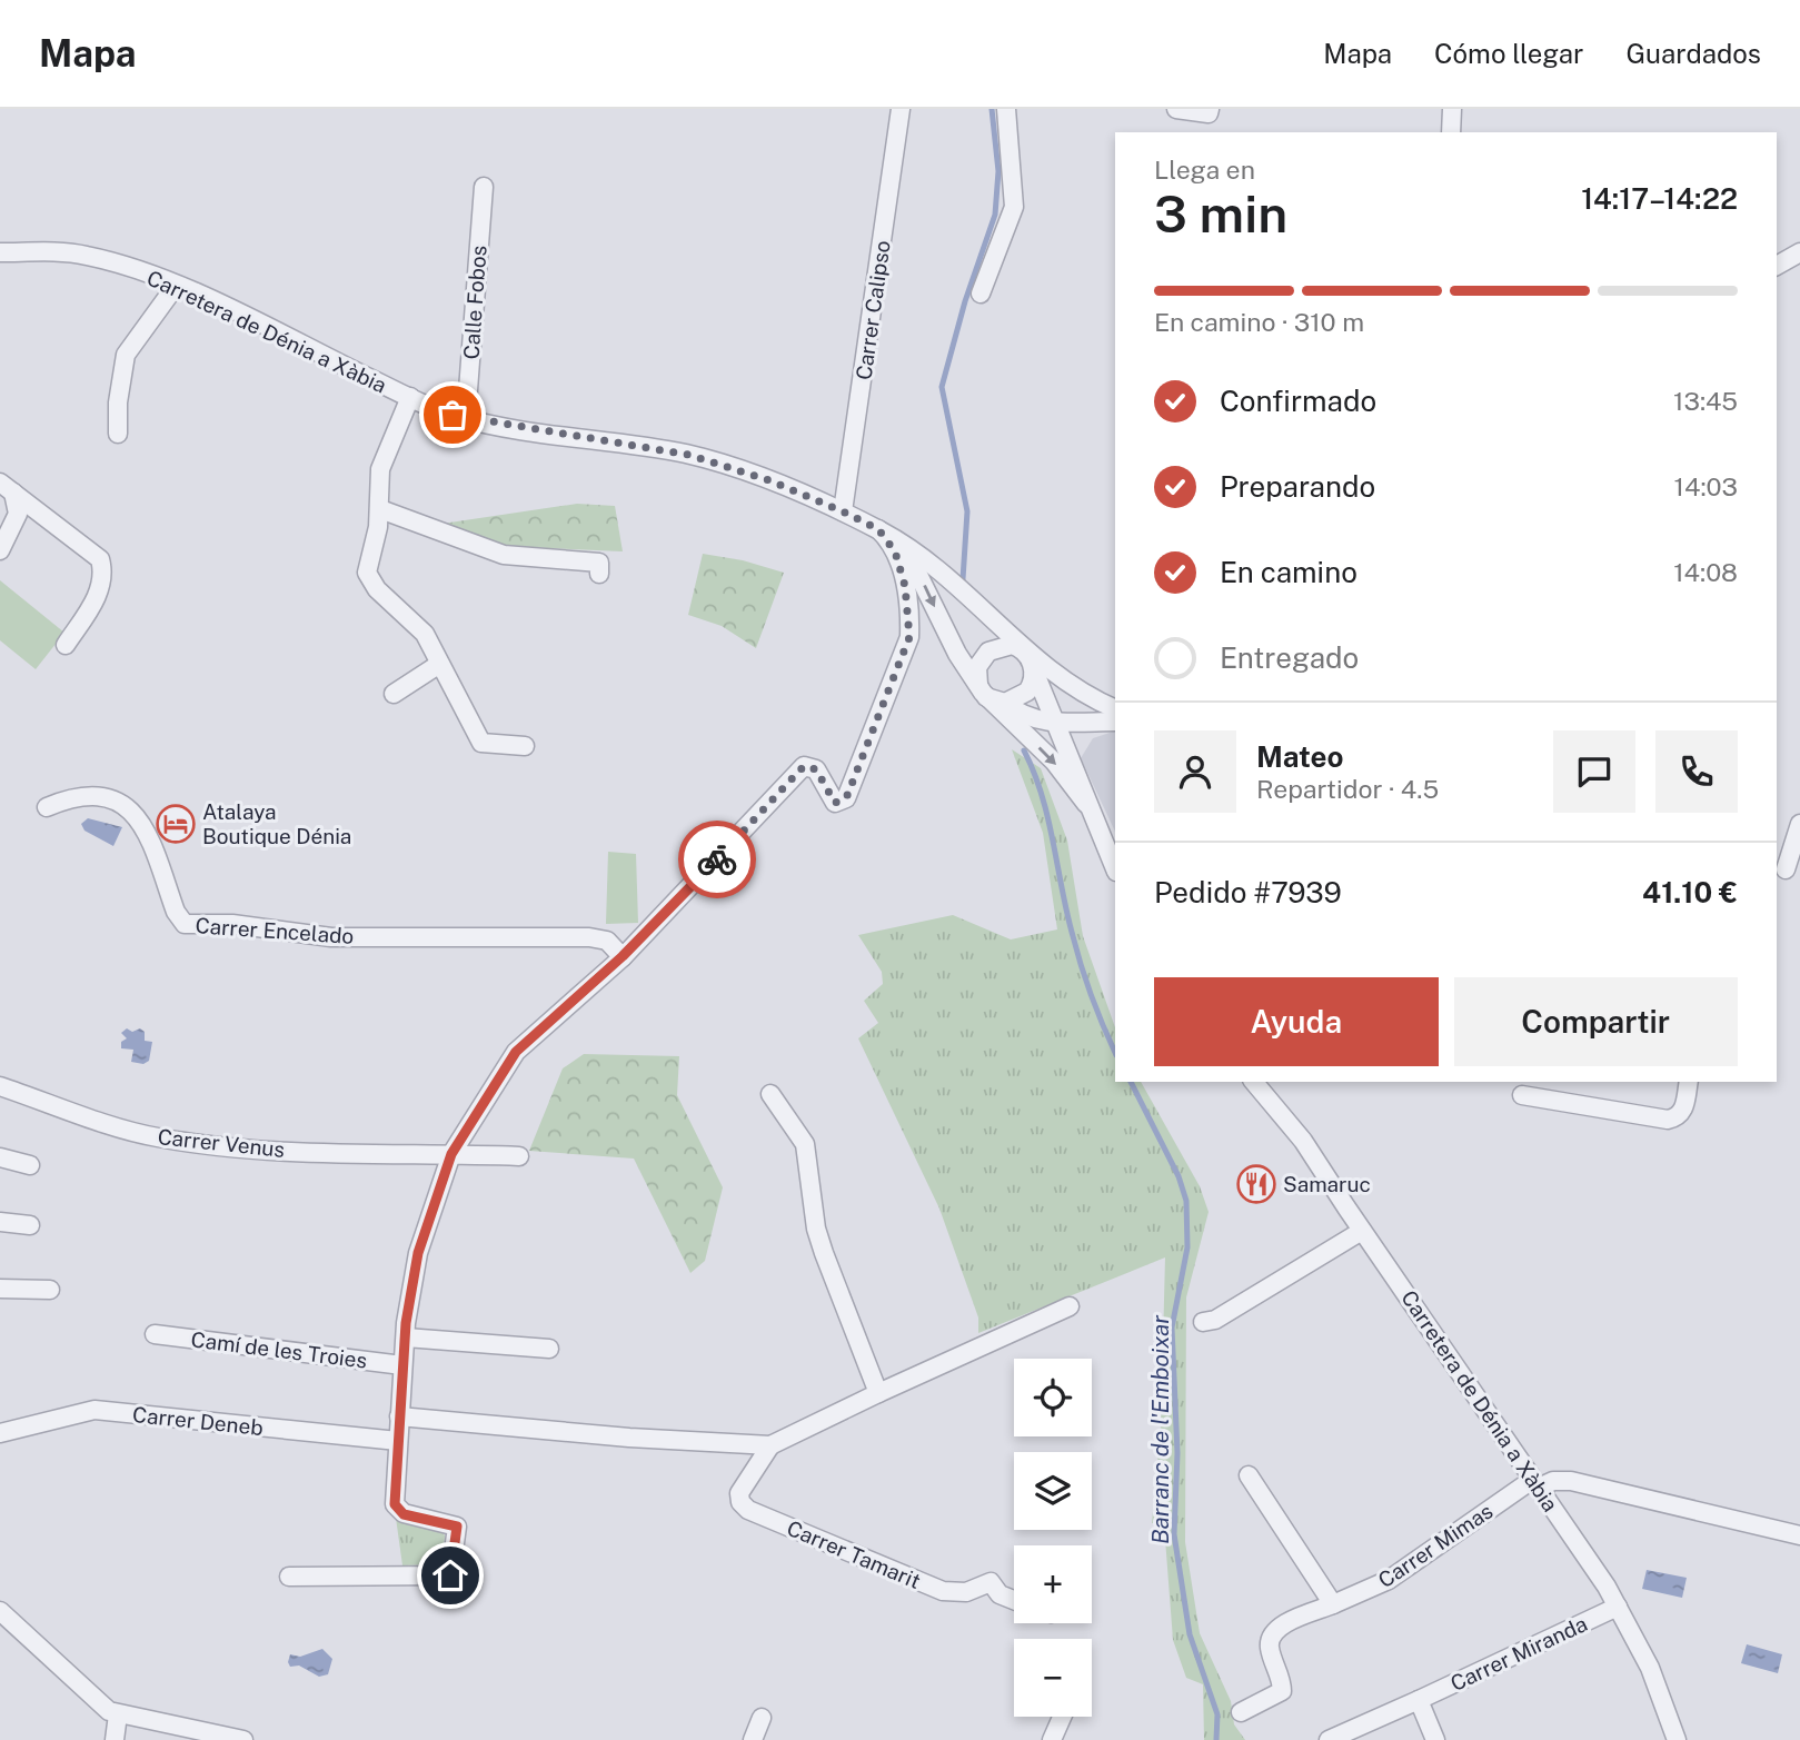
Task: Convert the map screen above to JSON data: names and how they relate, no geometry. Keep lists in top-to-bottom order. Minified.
{"streets":{"street":["Calle Fobos","Carrer Calipso","Carretera de Dénia a Xàbia","Carrer Encelado","Carrer Venus","Camí de les Troies","Carrer Deneb","Carrer Mimas","Carrer Tamarit","Carrer Miranda"]},"crossings":[["Calle Fobos","Carretera de Dénia a Xàbia"],["Carrer Calipso","Carretera de Dénia a Xàbia"],["Carretera de Dénia a Xàbia","Carrer Mimas"],["Carretera de Dénia a Xàbia","Carrer Miranda"]],"water":["Barranc de l'Emboixar"],"places":{"hotel":["Atalaya Boutique Dénia"],"restaurant":["Samaruc"]},"page":{"header":"Mapa","nav":["Mapa","Cómo llegar","Guardados"],"heading":["3 min","Llega en","14:17–14:22"],"panel":["Mateo","Repartidor · 4.5","Pedido #7939","41.10 €"],"bar":"En camino · 310 m","list":[["Confirmado","13:45"],["Preparando","14:03"],["En camino","14:08"],"Entregado"],"buttons":["Ayuda","Compartir"],"map_buttons":["+","−"]}}
